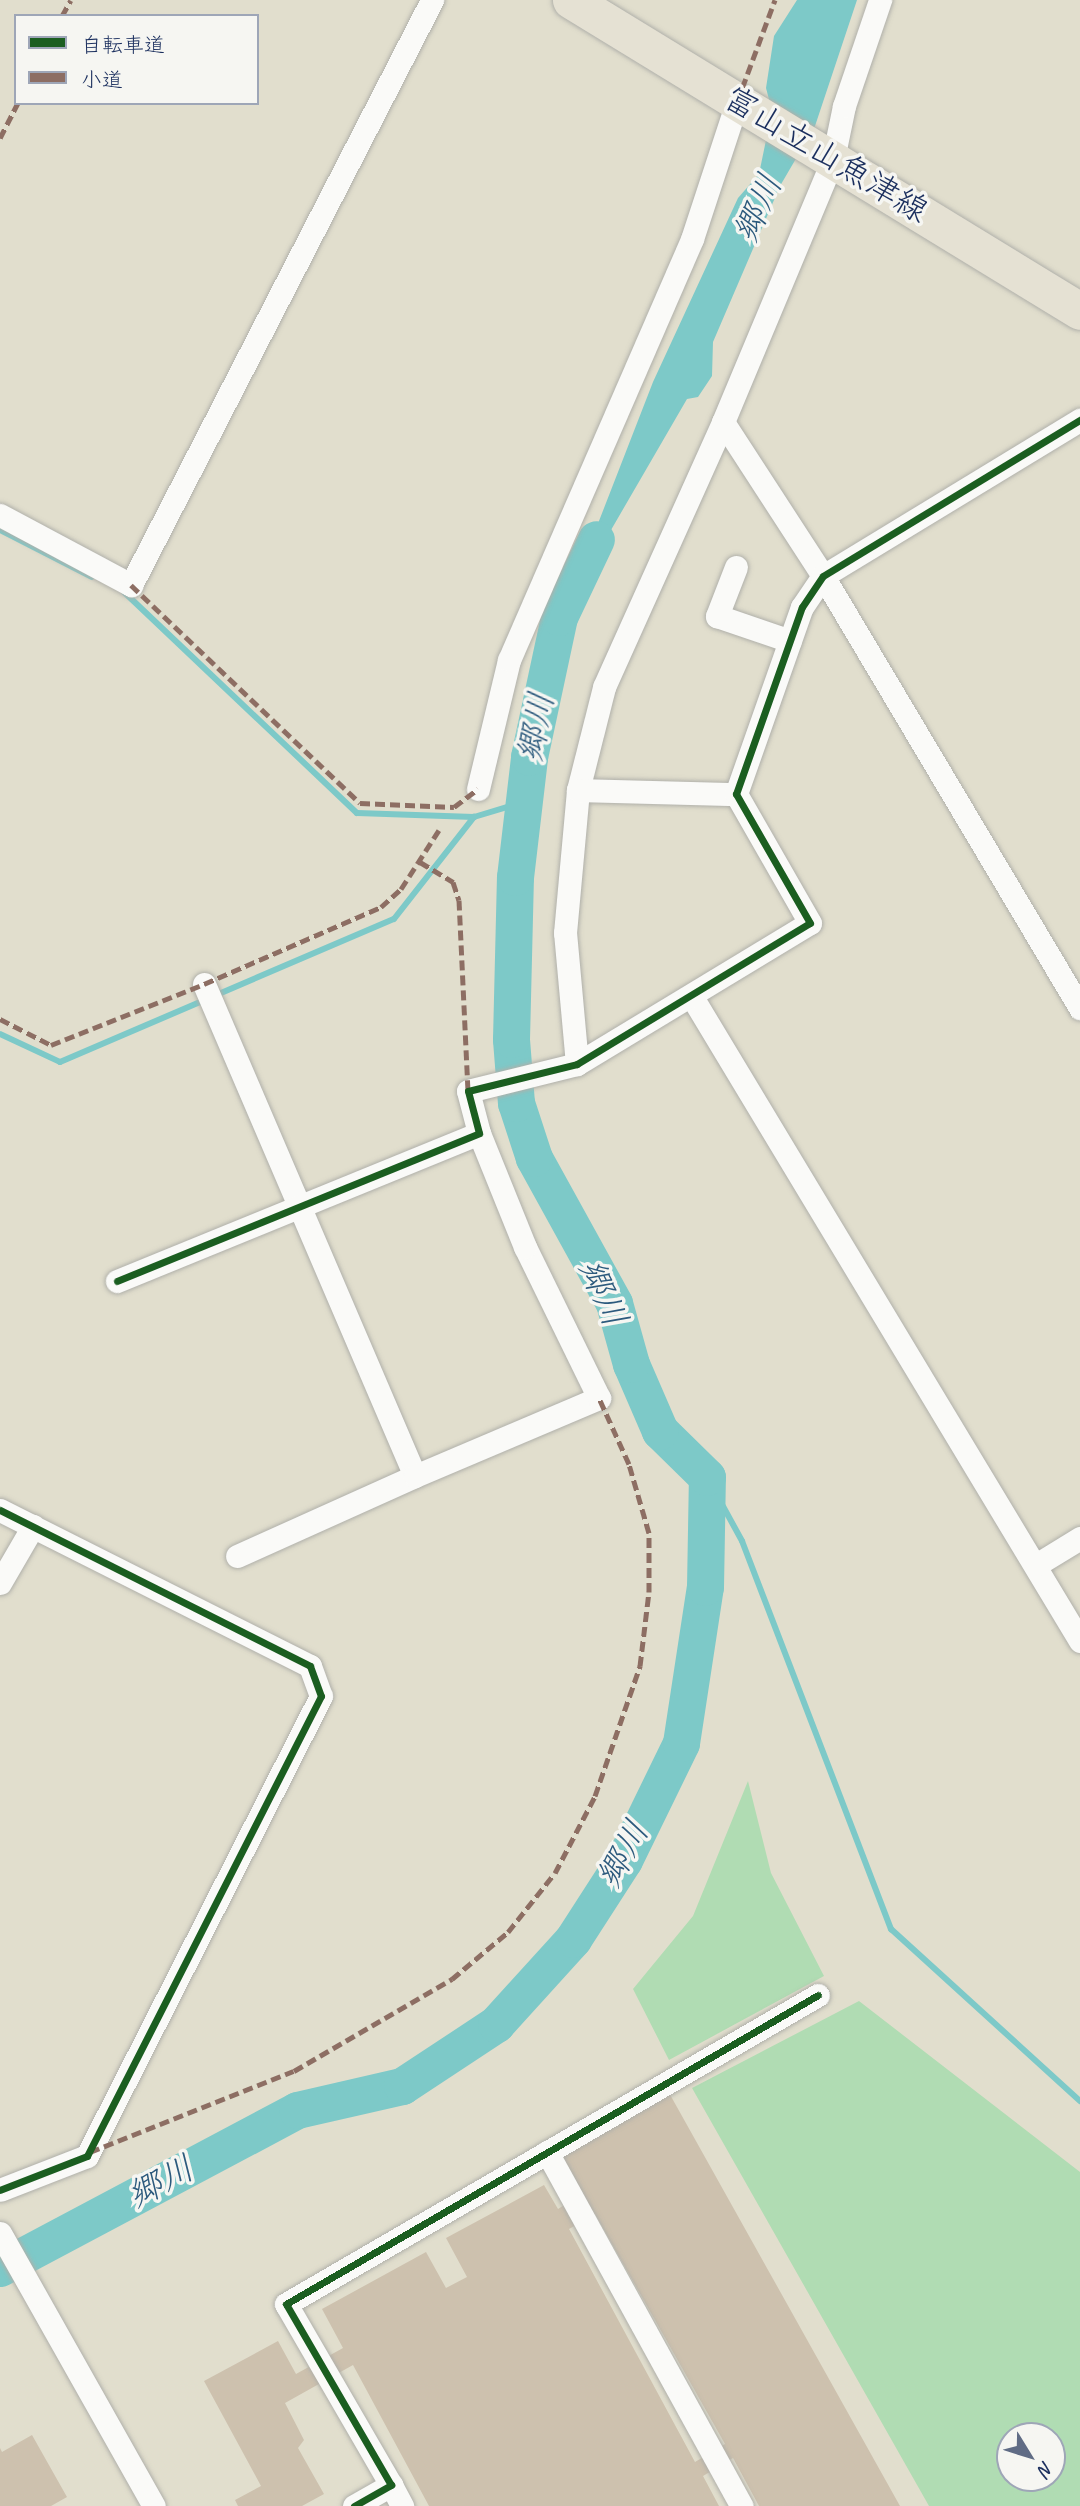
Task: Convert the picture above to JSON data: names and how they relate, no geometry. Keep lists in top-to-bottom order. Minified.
{"streets":{"main road":["富山立山魚津線"]},"water":["郷川"],"legend":["自転車道","小道"],"north":"bottom right"}
